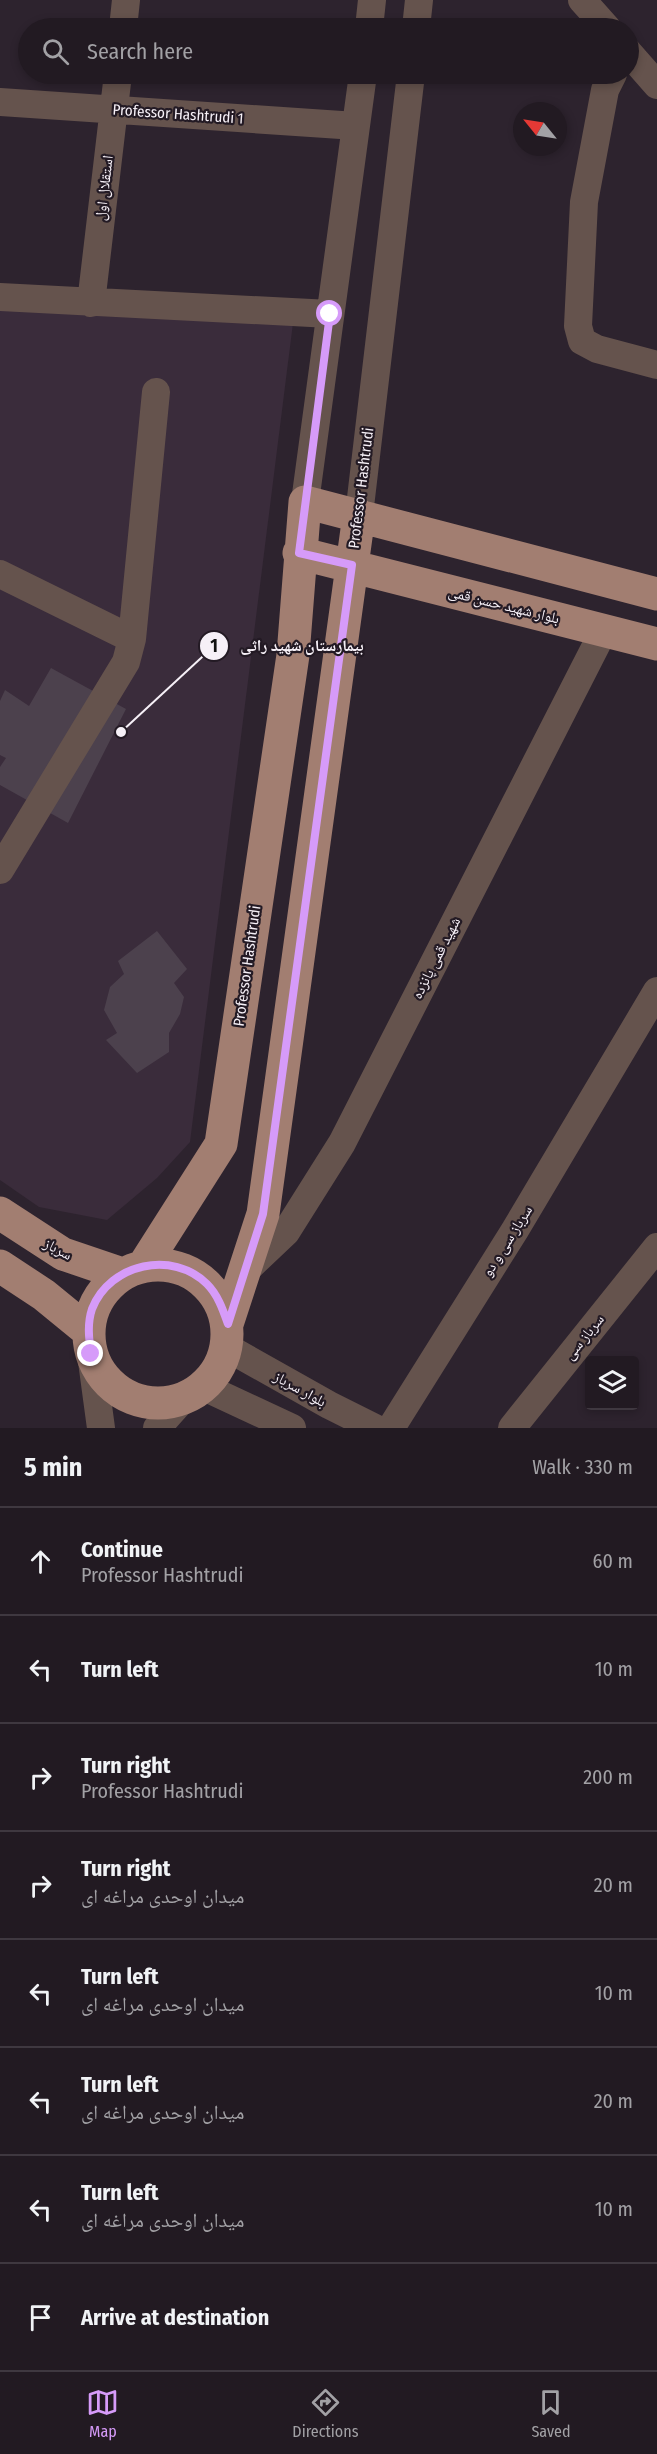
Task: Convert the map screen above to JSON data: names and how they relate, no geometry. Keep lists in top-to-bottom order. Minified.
{"streets":{"main road":["Professor Hashtrudi","بلوار شهید حسن قمی","سرباز"],"street":["Professor Hashtrudi 1","استقلال اول","شهید قمی پانزده","سرباز سی و دو","سرباز سی","بلوار سرباز"]},"crossings":[["Professor Hashtrudi 1","استقلال اول"],["Professor Hashtrudi 1","Professor Hashtrudi"],["Professor Hashtrudi","بلوار شهید حسن قمی"],["Professor Hashtrudi","شهید قمی پانزده"],["Professor Hashtrudi","سرباز"],["Professor Hashtrudi","بلوار سرباز"],["بلوار شهید حسن قمی","شهید قمی پانزده"],["سرباز","بلوار سرباز"]],"places":["بیمارستان شهید راثی"],"north":"top left","page":{"search":"Search here","heading":["5 min","Walk · 330 m"],"list":[["Continue","Professor Hashtrudi","60 m"],["Turn left","10 m"],["Turn right","Professor Hashtrudi","200 m"],["Turn right","میدان اوحدی مراغه ای","20 m"],["Turn left","میدان اوحدی مراغه ای","10 m"],["Turn left","میدان اوحدی مراغه ای","20 m"],["Turn left","میدان اوحدی مراغه ای","10 m"],"Arrive at destination"],"nav":["Map","Directions","Saved"]}}
